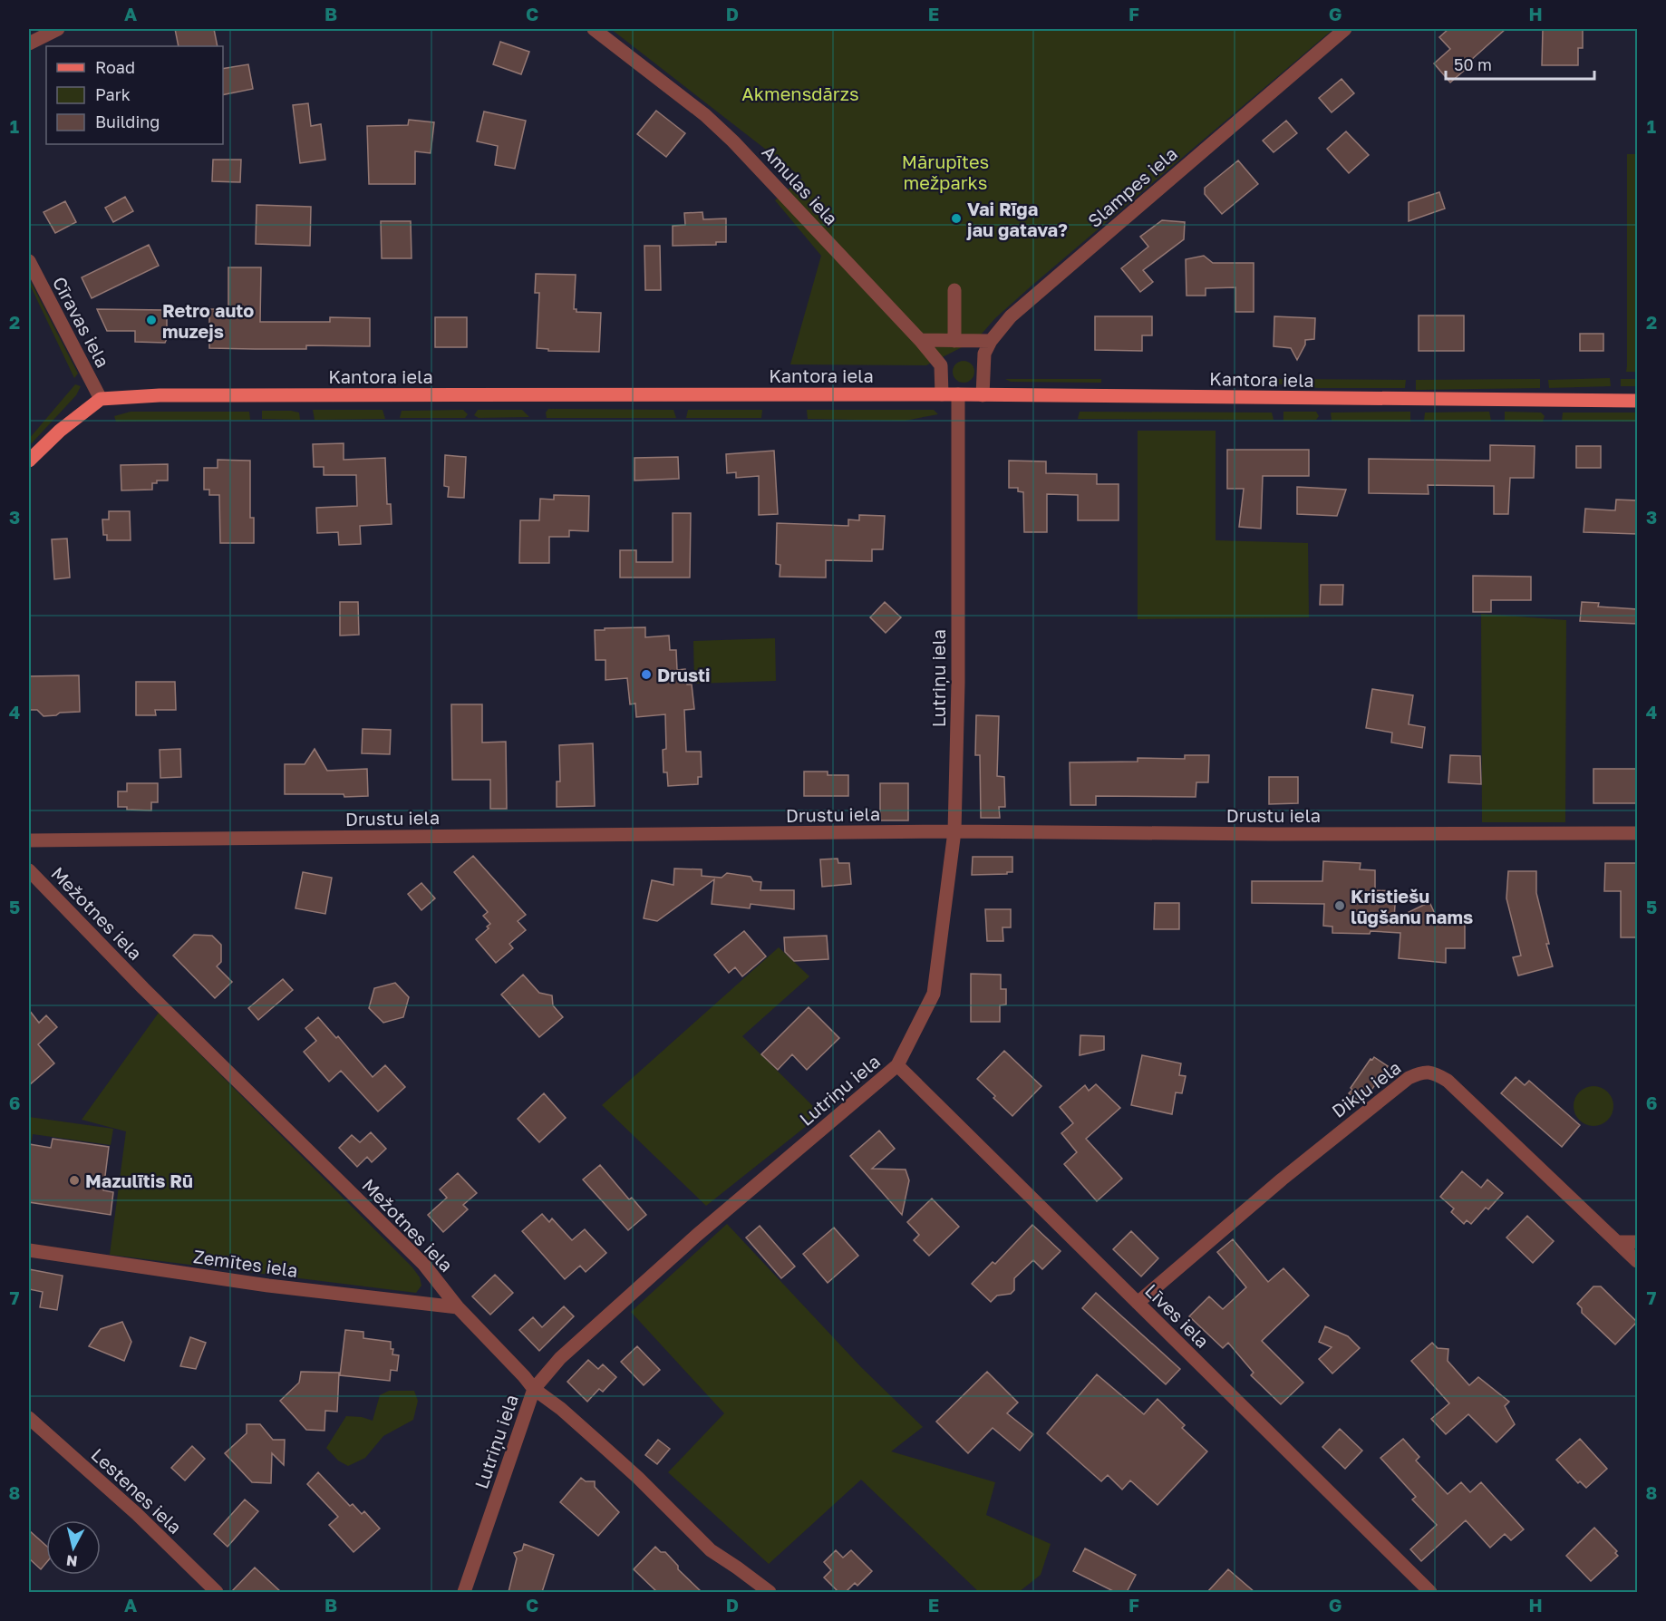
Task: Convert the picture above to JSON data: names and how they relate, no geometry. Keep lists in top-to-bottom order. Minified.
{"streets":{"main road":["Kantora iela"],"street":["Amulas iela","Slampes iela","Cīravas iela","Lutriņu iela","Drustu iela","Mežotnes iela","Dikļu iela","Zemītes iela","Līves iela","Lestenes iela"]},"crossings":[["Amulas iela","Kantora iela"],["Slampes iela","Kantora iela"],["Cīravas iela","Kantora iela"],["Kantora iela","Lutriņu iela"],["Lutriņu iela","Drustu iela"],["Lutriņu iela","Mežotnes iela"],["Lutriņu iela","Līves iela"],["Mežotnes iela","Zemītes iela"],["Dikļu iela","Līves iela"]],"parks":["Akmensdārzs","Mārupītes mežparks"],"places":["Vai Rīga jau gatava?","Retro auto muzejs","Drusti","Kristiešu lūgšanu nams","Mazulītis Rū"],"legend":["Road","Park","Building"],"scale_bar":"50 m","north":"bottom","grid":{"columns":["A","B","C","D","E","F","G","H"],"rows":["1","2","3","4","5","6","7","8"]}}
